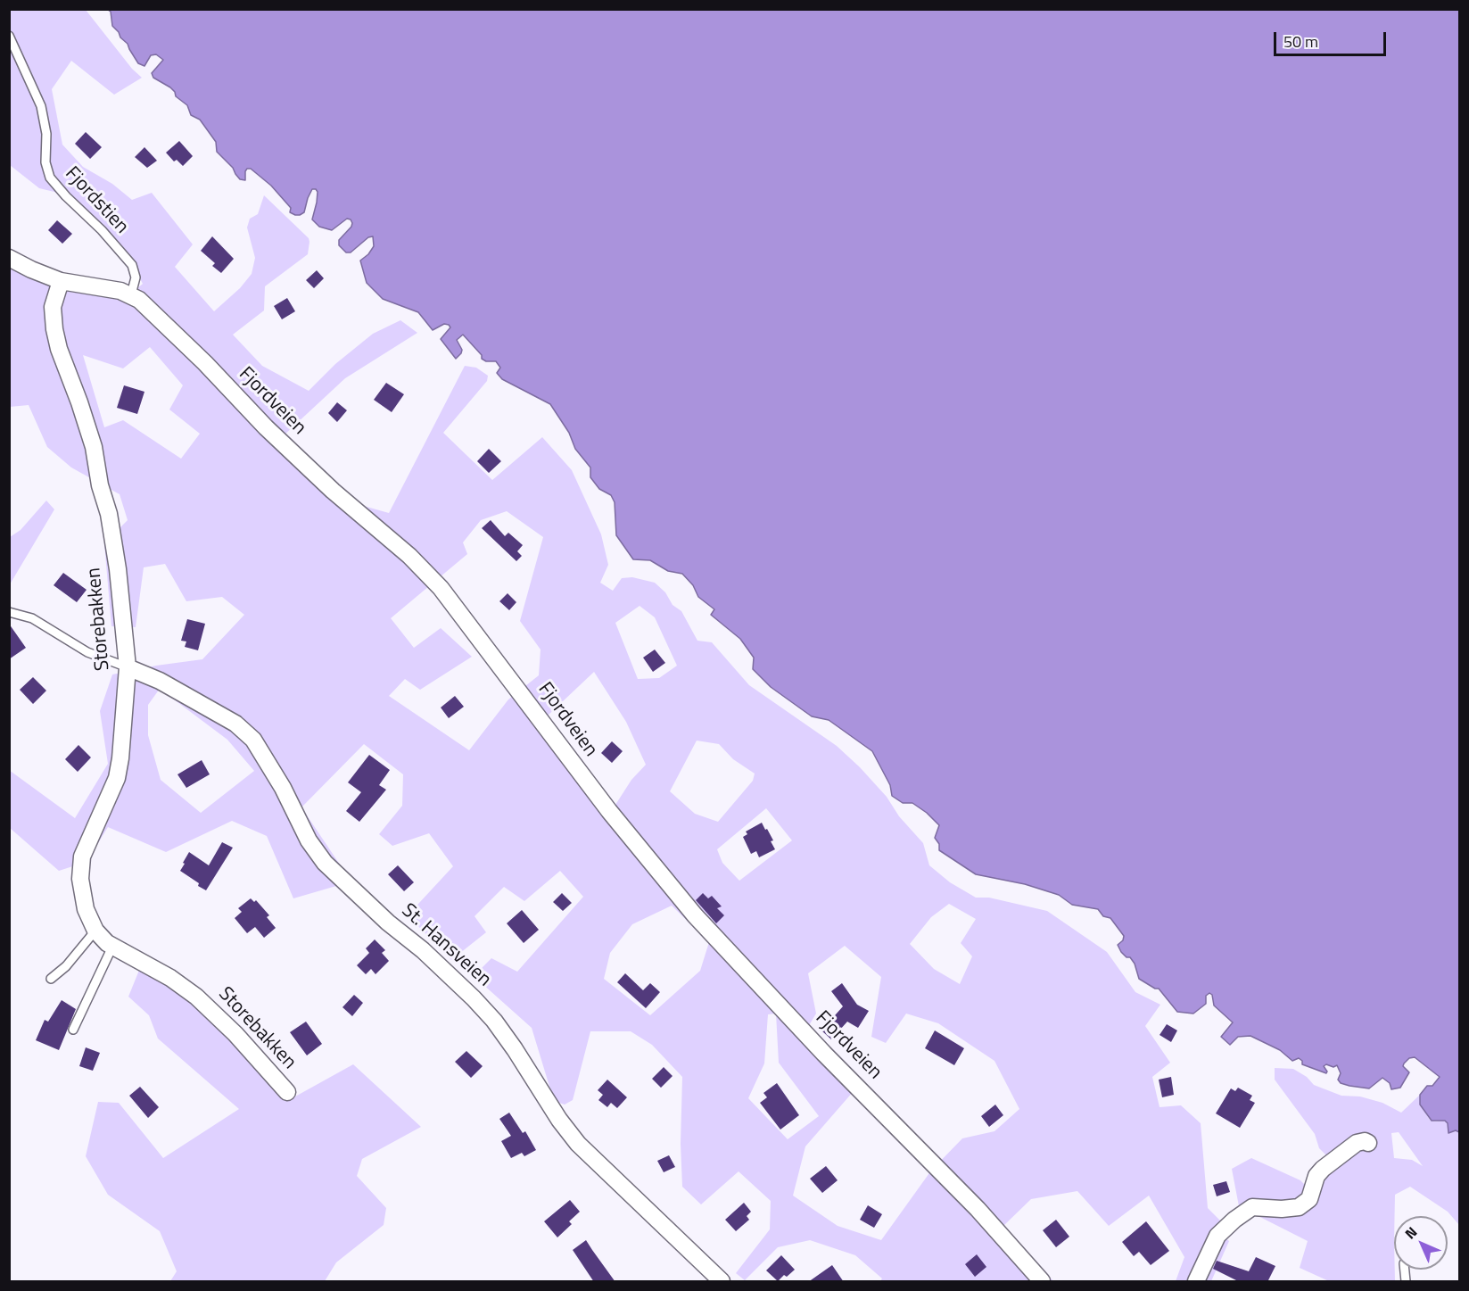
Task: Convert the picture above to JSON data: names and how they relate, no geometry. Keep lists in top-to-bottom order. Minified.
{"streets":{"street":["Fjordveien","Storebakken","St. Hansveien"],"lane":["Fjordstien"]},"crossings":[["Fjordstien","Fjordveien"],["Fjordveien","Storebakken"],["Storebakken","St. Hansveien"]],"scale_bar":"50 m","north":"top left"}
